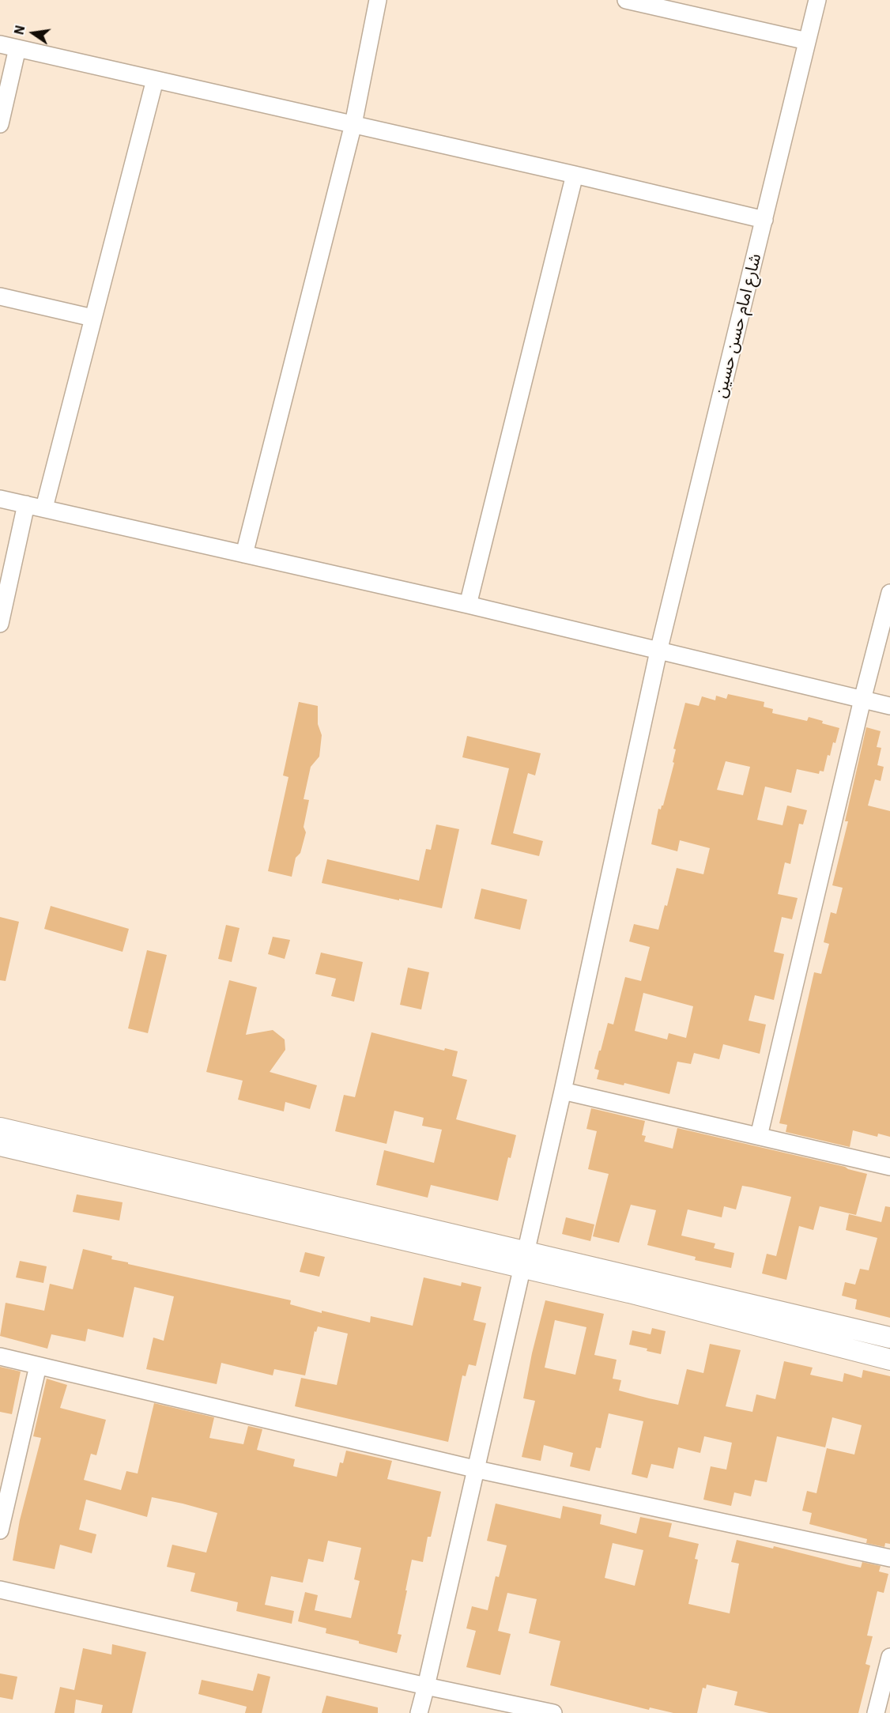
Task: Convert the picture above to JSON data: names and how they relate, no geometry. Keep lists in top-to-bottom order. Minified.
{"streets":{"street":["شارع امام حسن حسين"]},"north":"left"}
